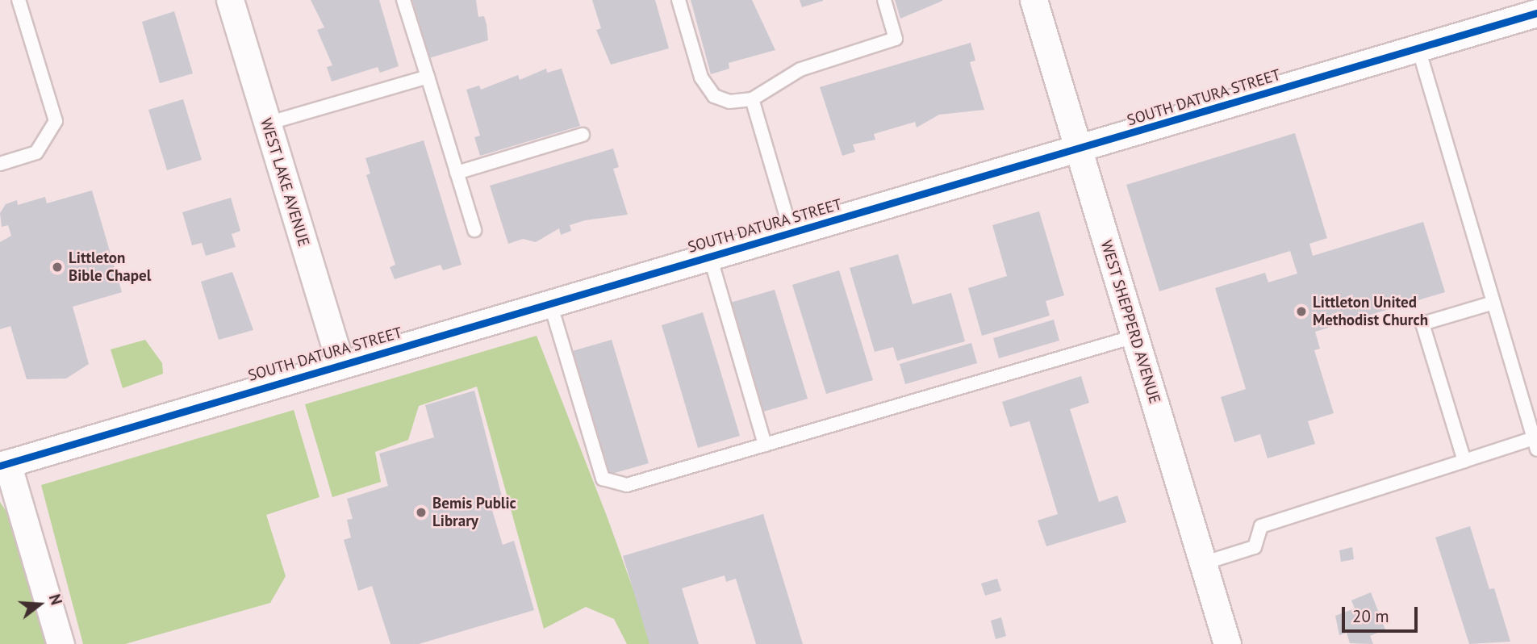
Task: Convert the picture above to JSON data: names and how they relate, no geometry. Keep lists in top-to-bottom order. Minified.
{"streets":{"street":["SOUTH DATURA STREET","WEST LAKE AVENUE","WEST SHEPPERD AVENUE"]},"crossings":[["SOUTH DATURA STREET","WEST LAKE AVENUE"],["SOUTH DATURA STREET","WEST SHEPPERD AVENUE"]],"places":["Littleton Bible Chapel","Littleton United Methodist Church","Bemis Public Library"],"scale_bar":"20 m","north":"right"}
